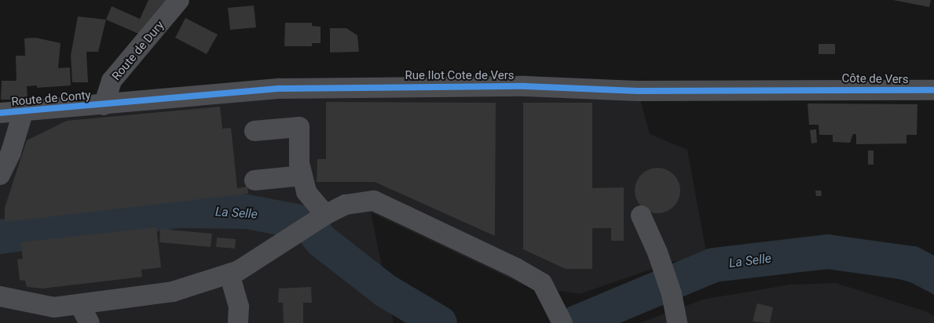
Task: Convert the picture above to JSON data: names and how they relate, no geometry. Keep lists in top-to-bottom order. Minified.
{"streets":{"street":["Route de Dury","Rue Ilot Cote de Vers","Côte de Vers","Route de Conty"]},"crossings":[["Route de Dury","Rue Ilot Cote de Vers"],["Route de Dury","Route de Conty"],["Rue Ilot Cote de Vers","Côte de Vers"],["Rue Ilot Cote de Vers","Route de Conty"]],"water":["La Selle"]}
